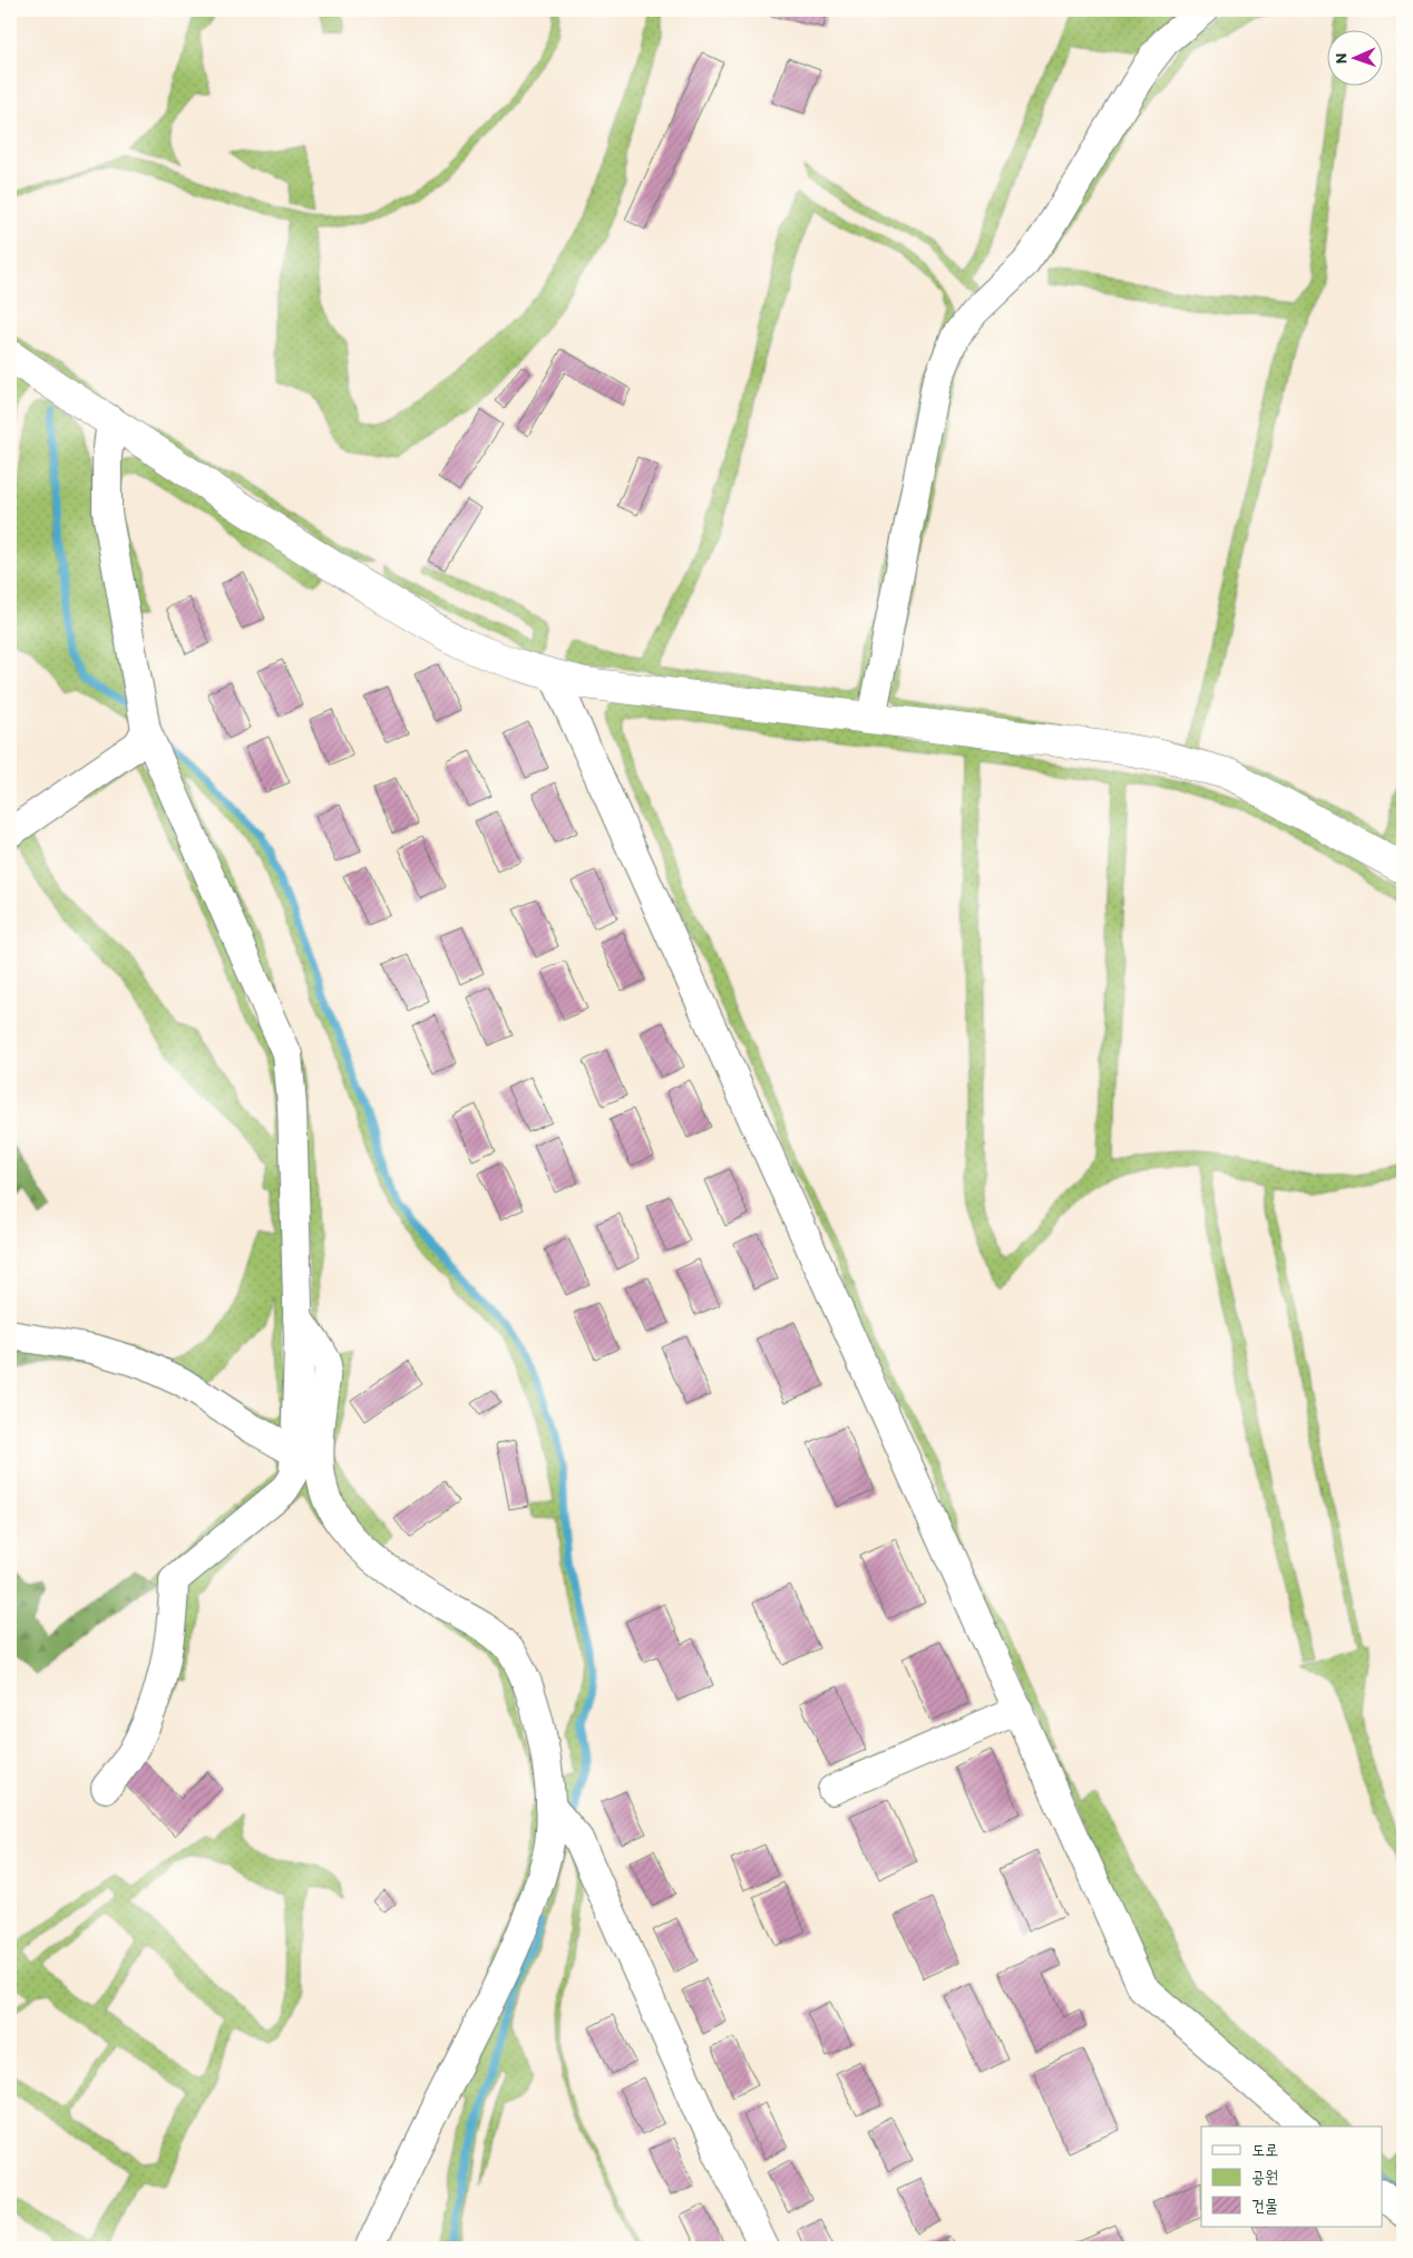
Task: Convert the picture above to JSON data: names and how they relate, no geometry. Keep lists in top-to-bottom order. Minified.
{"legend":["도로","공원","건물"],"north":"left"}
